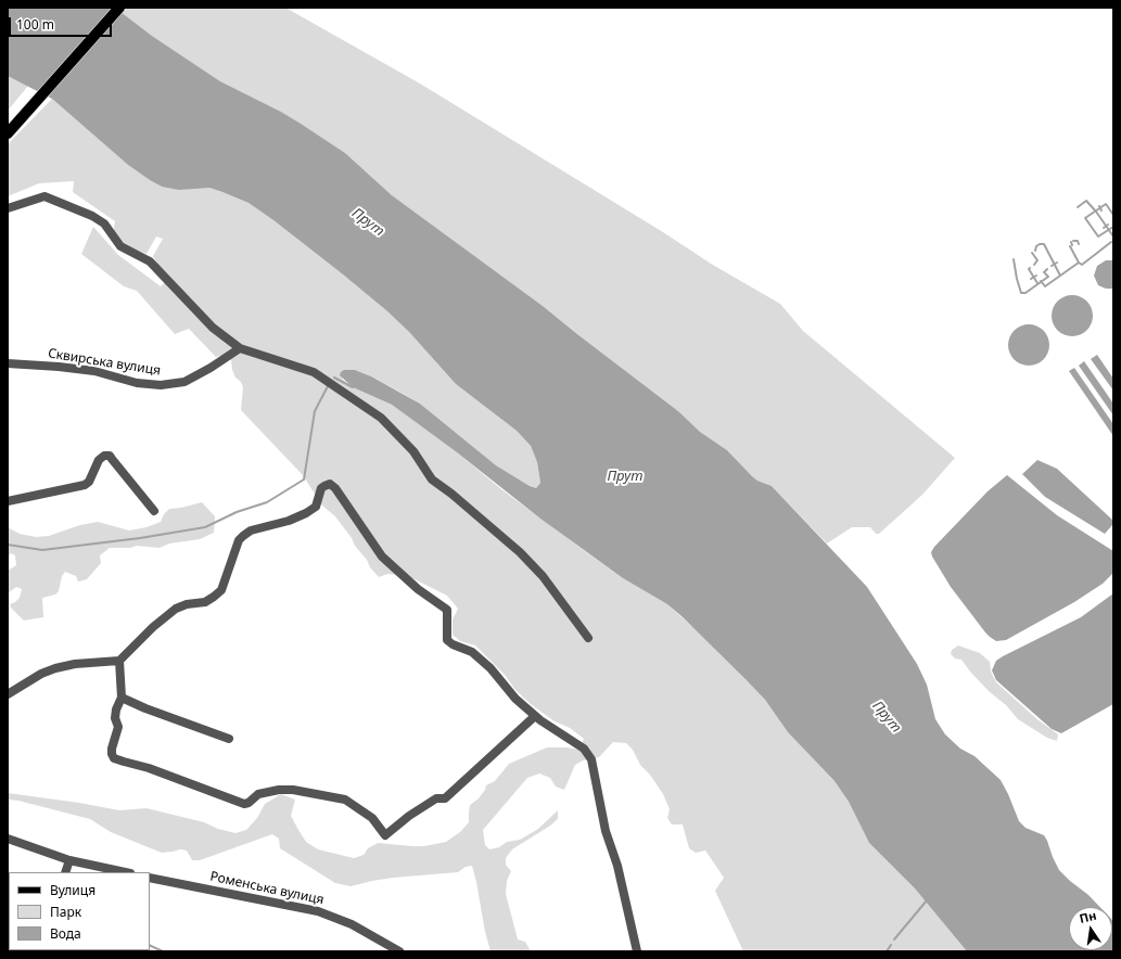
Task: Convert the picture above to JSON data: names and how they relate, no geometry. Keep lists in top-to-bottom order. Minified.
{"streets":{"street":["Сквирська вулиця","Роменська вулиця"]},"water":["Прут"],"legend":["Вулиця","Парк","Вода"],"scale_bar":"100 m","north":"top"}
